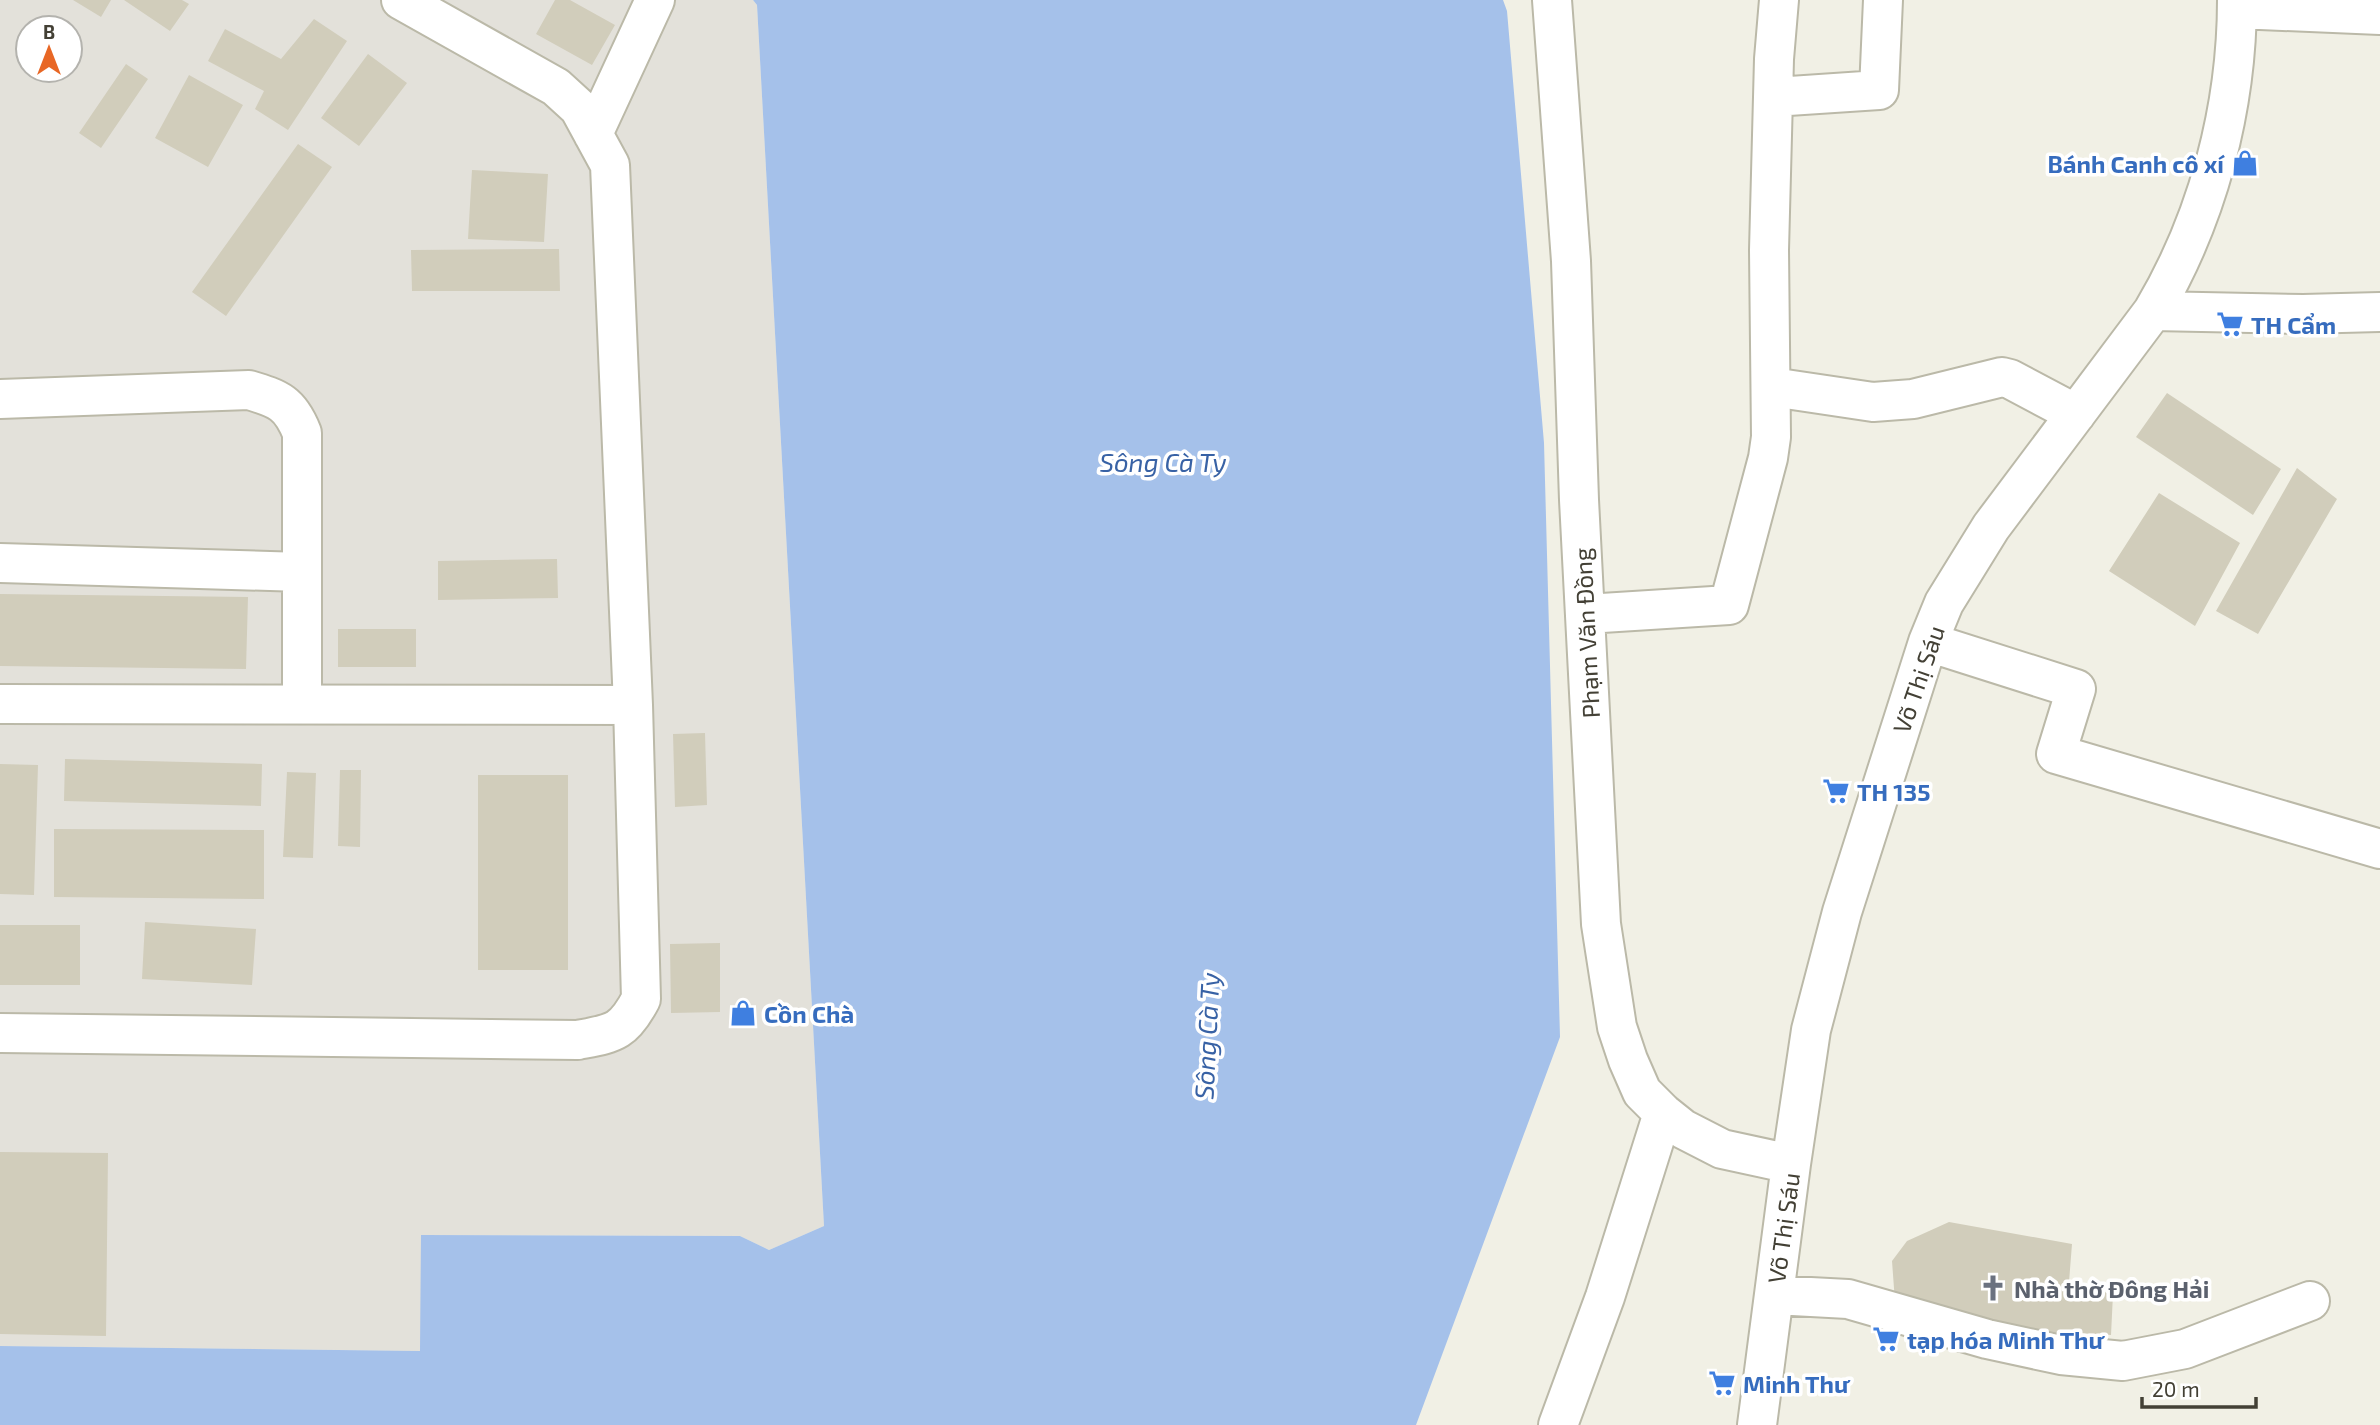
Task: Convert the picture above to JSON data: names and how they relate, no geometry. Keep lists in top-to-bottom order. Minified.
{"streets":{"street":["Phạm Văn Đồng","Võ Thị Sáu"]},"crossings":[["Phạm Văn Đồng","Võ Thị Sáu"]],"water":["Sông Cà Ty"],"places":{"shop":["Bánh Canh cô xí","Cồn Chà"],"supermarket":["TH Cẩm","TH 135","tạp hóa Minh Thư","Minh Thư"],"church":["Nhà thờ Đông Hải"]},"scale_bar":"20 m","north":"top"}
